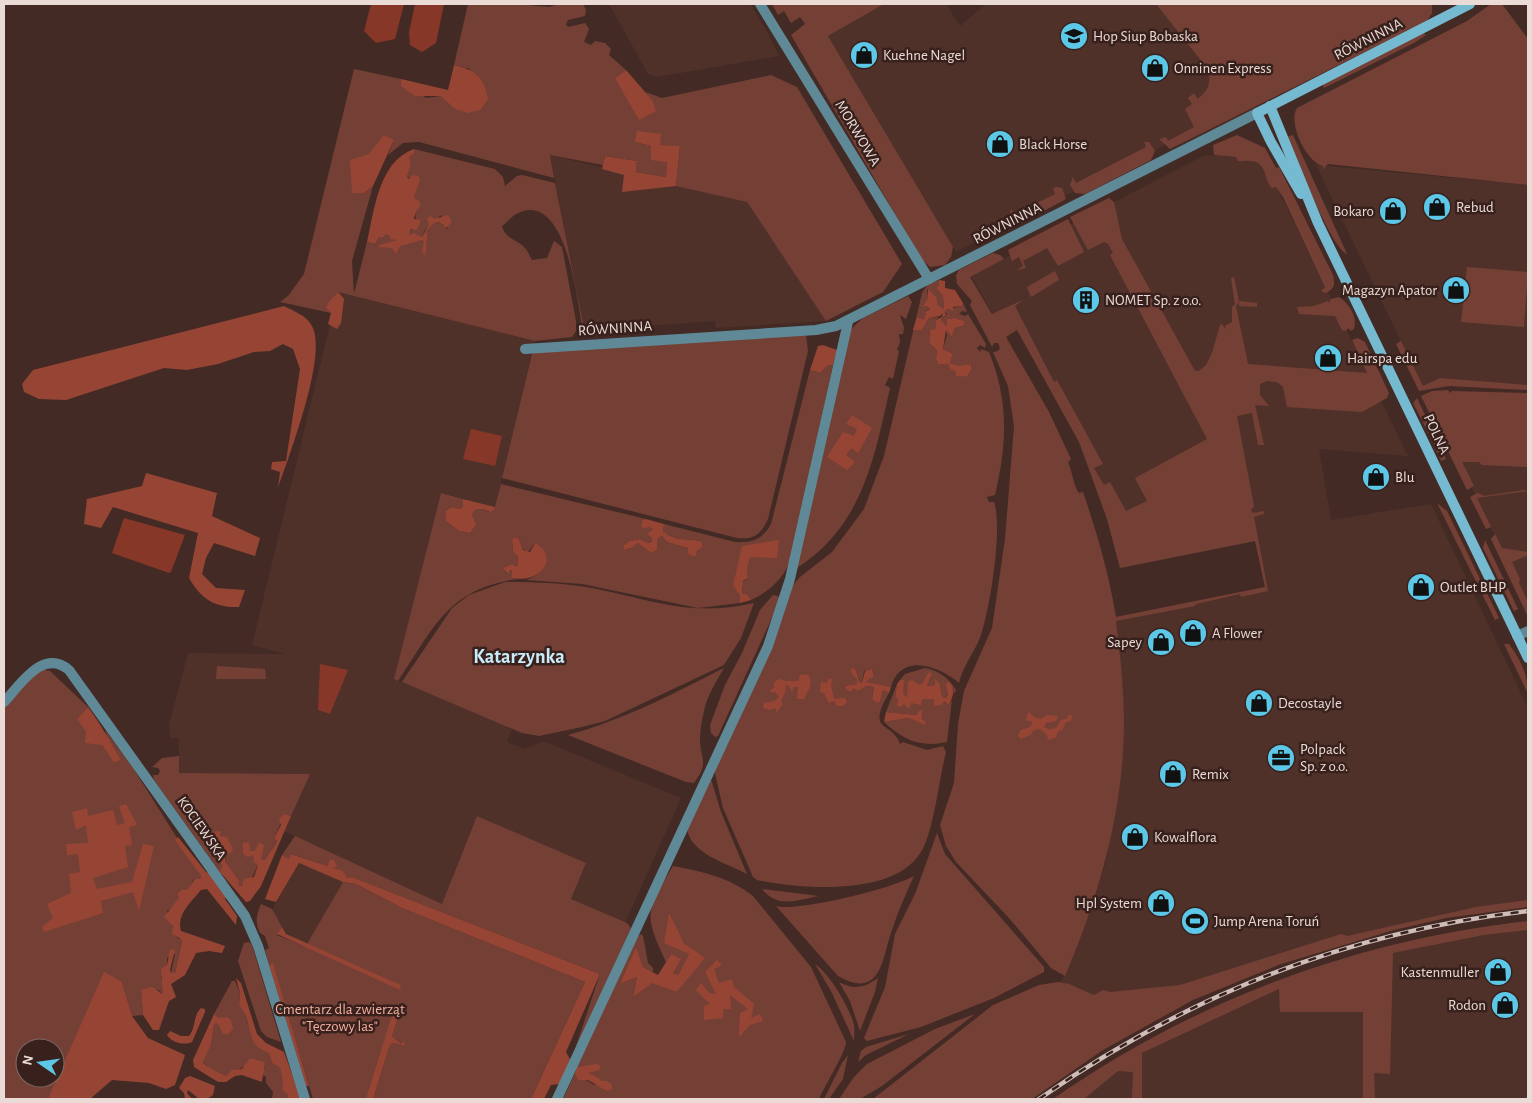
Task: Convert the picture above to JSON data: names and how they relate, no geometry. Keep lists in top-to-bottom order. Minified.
{"streets":{"street":["RÓWNINNA","MORWOWA","POLNA","KOCIEWSKA"]},"crossings":[["RÓWNINNA","MORWOWA"],["RÓWNINNA","POLNA"]],"districts":["Katarzynka"],"parks":["Cmentarz dla zwierząt \"Tęczowy las\""],"places":{"school or university":["Hop Siup Bobaska"],"shop":["Kuehne Nagel","Onninen Express","Black Horse","Rebud","Bokaro","Magazyn Apator","Hairspa edu","Blu","Outlet BHP","A Flower","Sapey","Decostayle","Remix","Kowalflora","Hpl System","Kastenmuller","Rodon"],"building":["NOMET Sp. z o.o."],"office":["Polpack Sp. z o.o."],"sports":["Jump Arena Toruń"]},"north":"left"}
